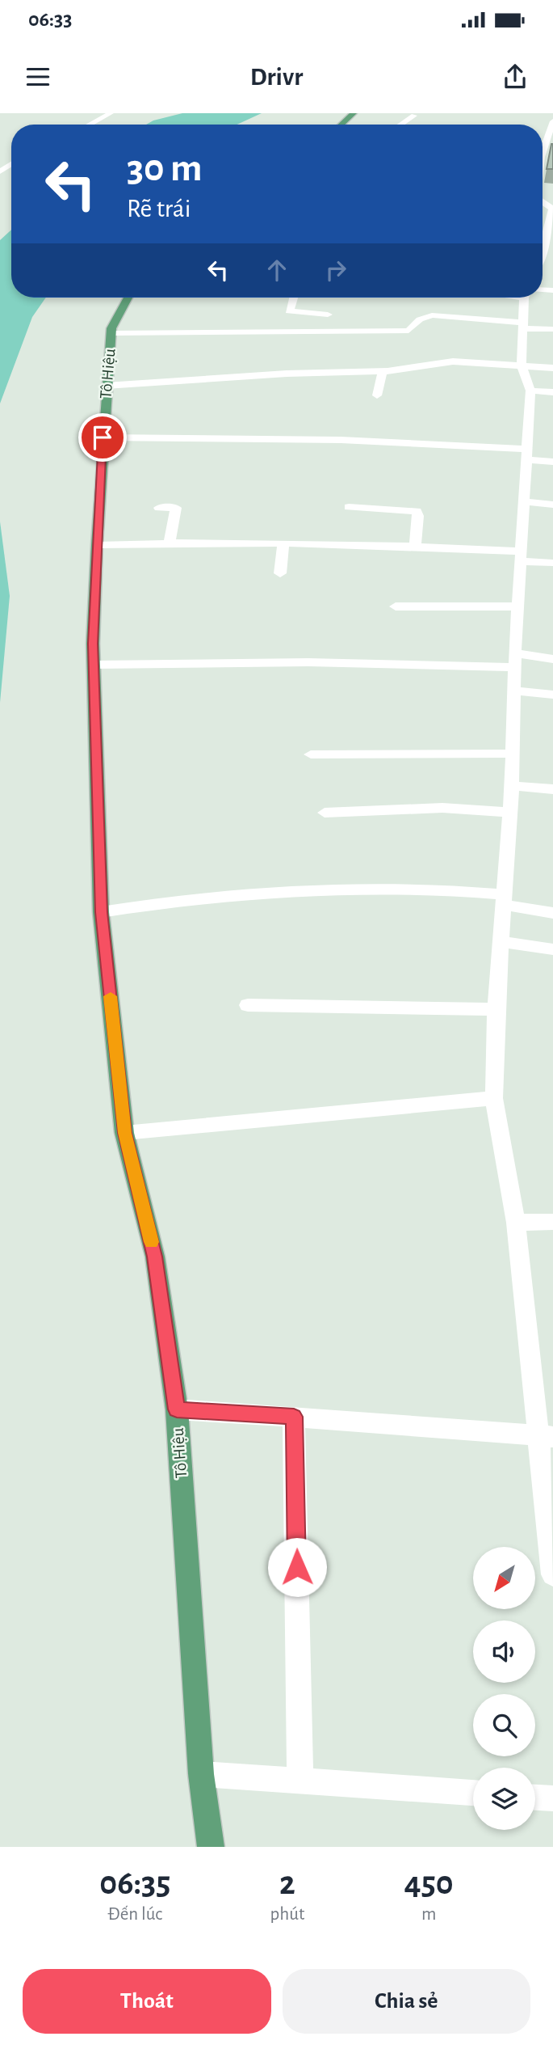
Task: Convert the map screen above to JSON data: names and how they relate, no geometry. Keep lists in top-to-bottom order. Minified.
{"streets":{"main road":["Tô Hiệu"]},"north":"bottom left","page":{"status":"06:33","header":"Drivr","turn":["30 m","Rẽ trái"],"eta":["06:35","Đến lúc","2","phút","450","m"],"buttons":["Thoát","Chia sẻ"]}}
